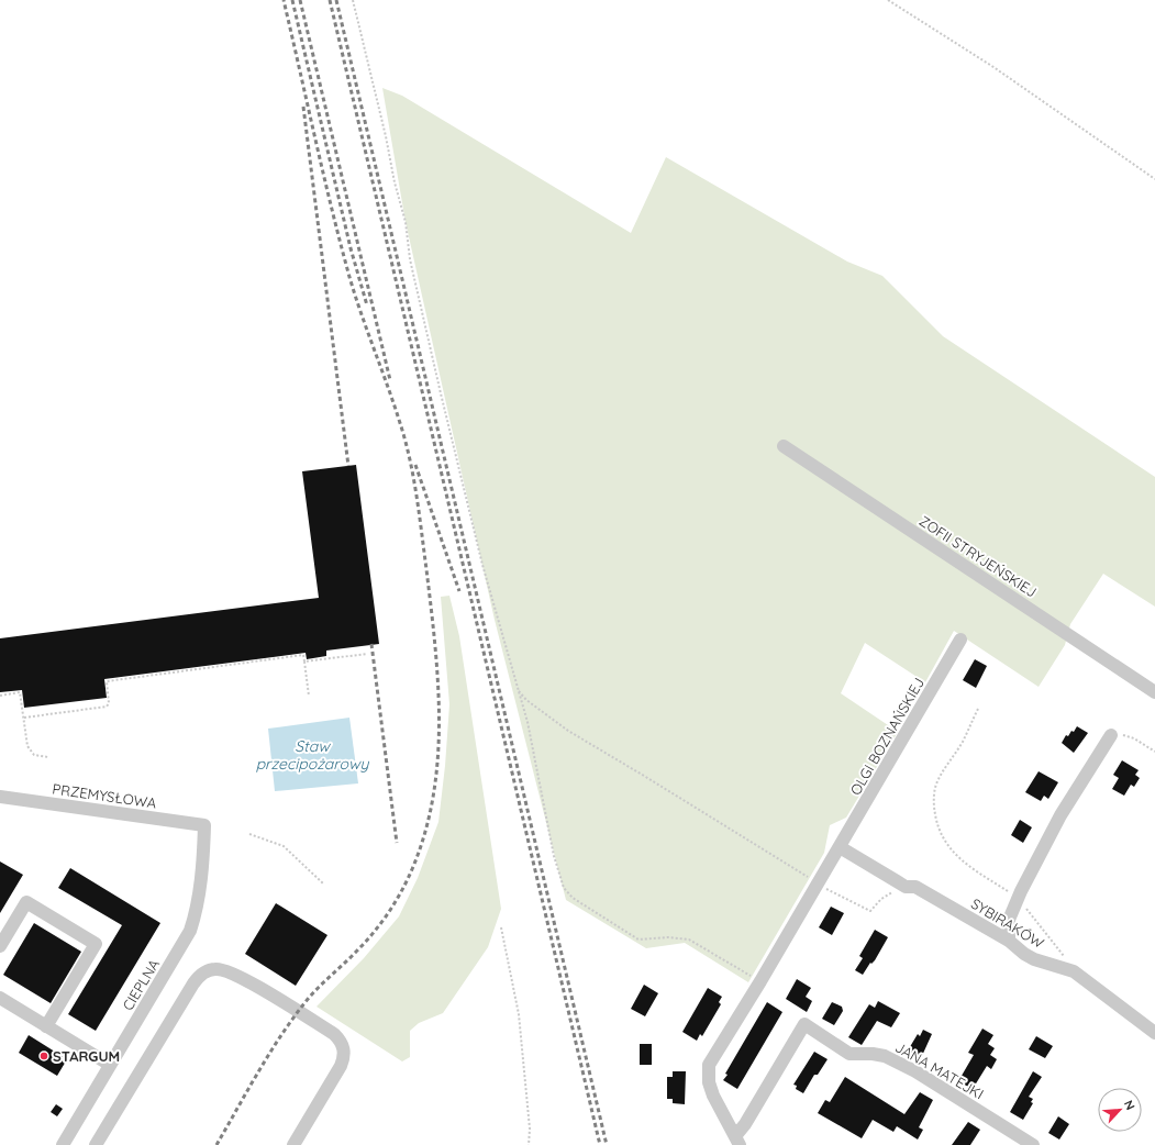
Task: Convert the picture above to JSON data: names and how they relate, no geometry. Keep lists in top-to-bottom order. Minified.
{"streets":{"street":["ZOFII STRYJEŃSKIEJ","OLGI BOZNAŃSKIEJ","PRZEMYSŁOWA","SYBIRAKÓW","CIEPLNA","JANA MATEJKI"]},"crossings":[["OLGI BOZNAŃSKIEJ","SYBIRAKÓW"],["OLGI BOZNAŃSKIEJ","JANA MATEJKI"],["PRZEMYSŁOWA","CIEPLNA"]],"water":["Staw przecipożarowy"],"places":["STARGUM"],"north":"top right"}
